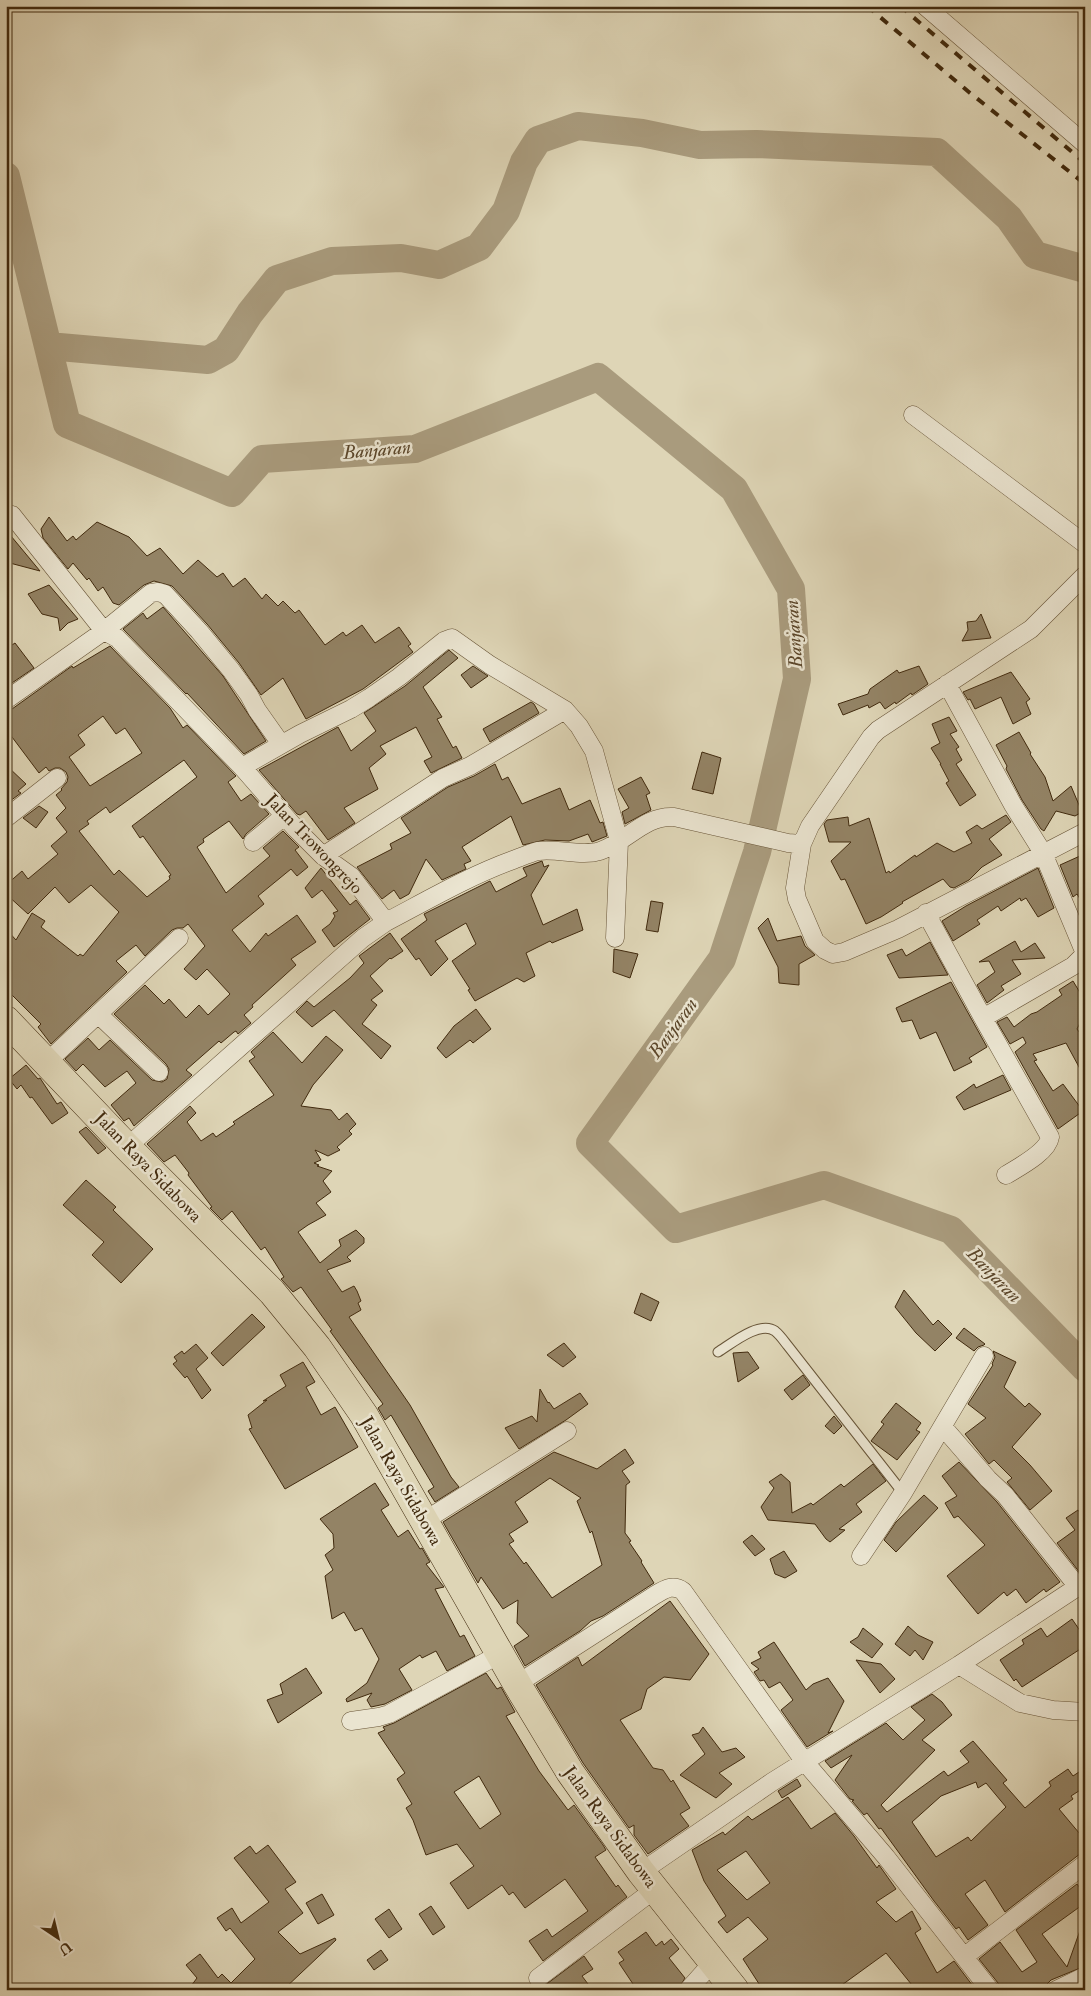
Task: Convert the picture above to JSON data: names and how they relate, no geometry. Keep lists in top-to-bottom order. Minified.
{"streets":{"highway":["Jalan Raya Sidabowa"],"street":["Jalan Trowongrejo"]},"water":["Banjaran"],"north":"bottom right"}
